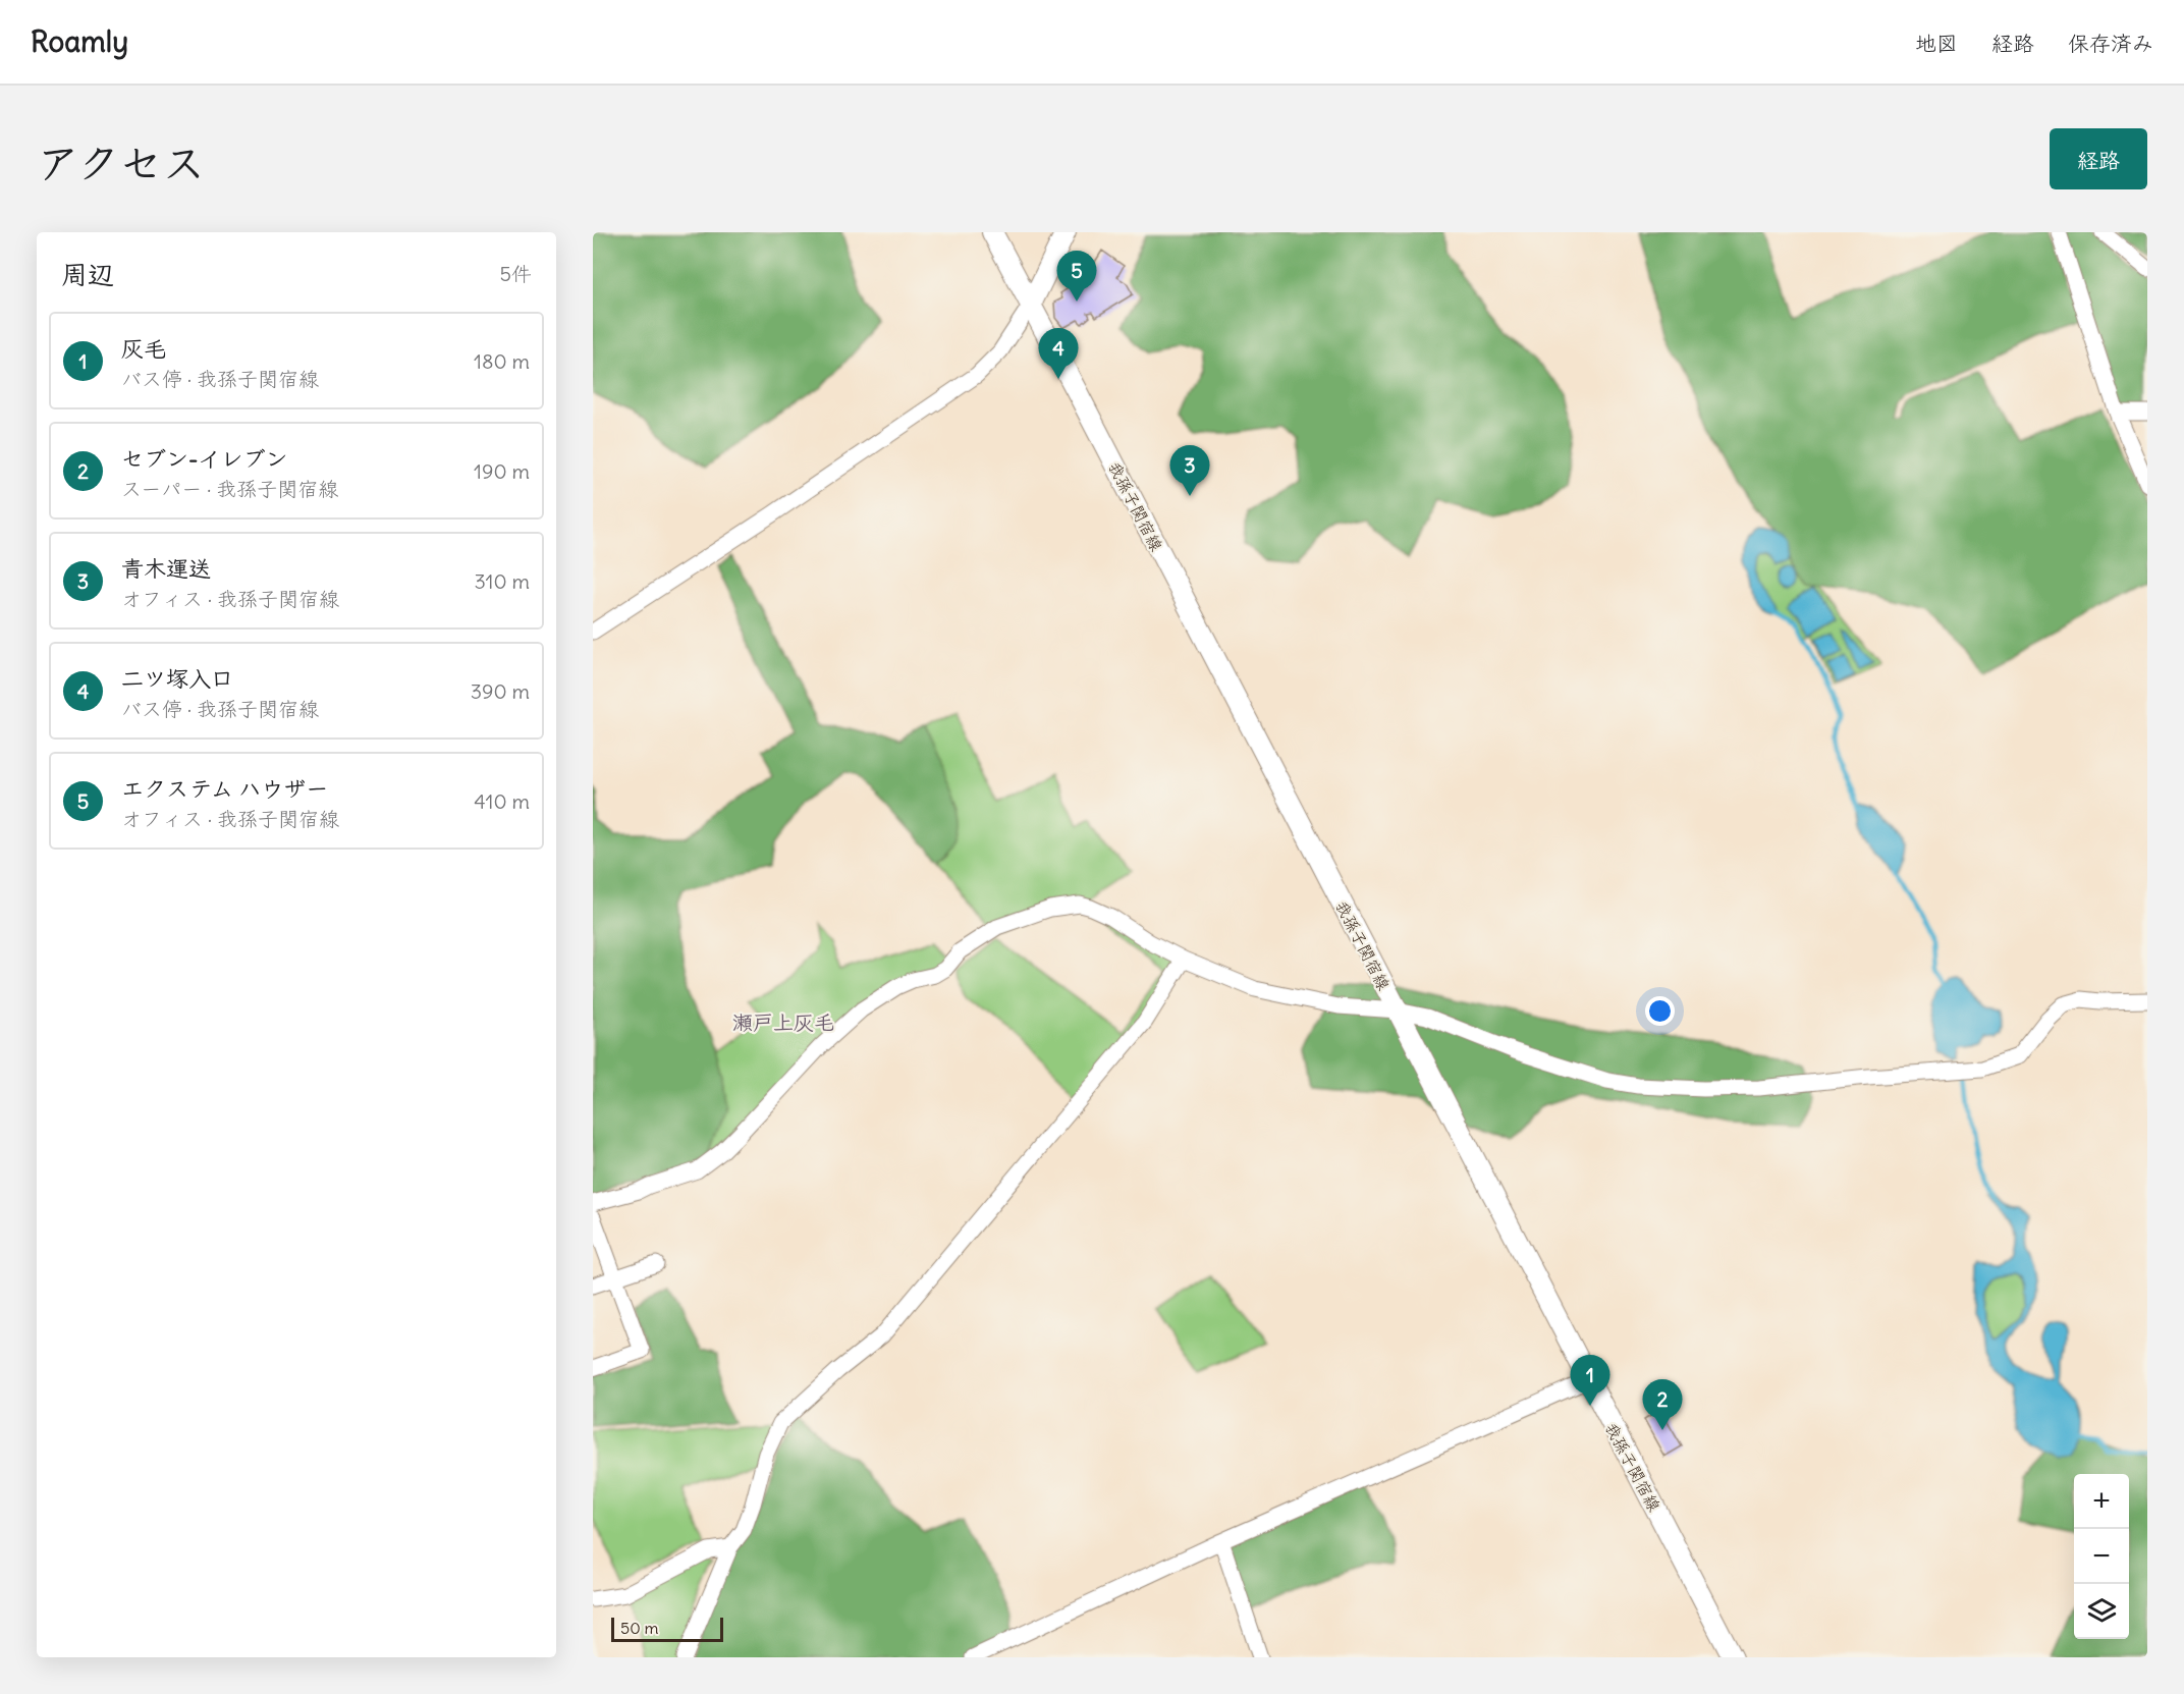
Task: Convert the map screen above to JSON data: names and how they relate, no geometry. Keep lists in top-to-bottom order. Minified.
{"streets":{"main road":["我孫子関宿線"]},"districts":["瀬戸上灰毛"],"scale_bar":"50 m","page":{"header":"Roamly","nav":["地図","経路","保存済み"],"title":"アクセス","buttons":"経路","heading":["周辺","5件"],"pins":["5","4","3","1","2"],"list":[{"mark":"1","name":"灰毛","note":"バス停 · 我孫子関宿線","value":"180 m"},{"mark":"2","name":"セブン-イレブン","note":"スーパー · 我孫子関宿線","value":"190 m"},{"mark":"3","name":"青木運送","note":"オフィス · 我孫子関宿線","value":"310 m"},{"mark":"4","name":"二ツ塚入口","note":"バス停 · 我孫子関宿線","value":"390 m"},{"mark":"5","name":"エクステム ハウザー","note":"オフィス · 我孫子関宿線","value":"410 m"}],"map_buttons":["+","−"],"scale":"50 m"}}
